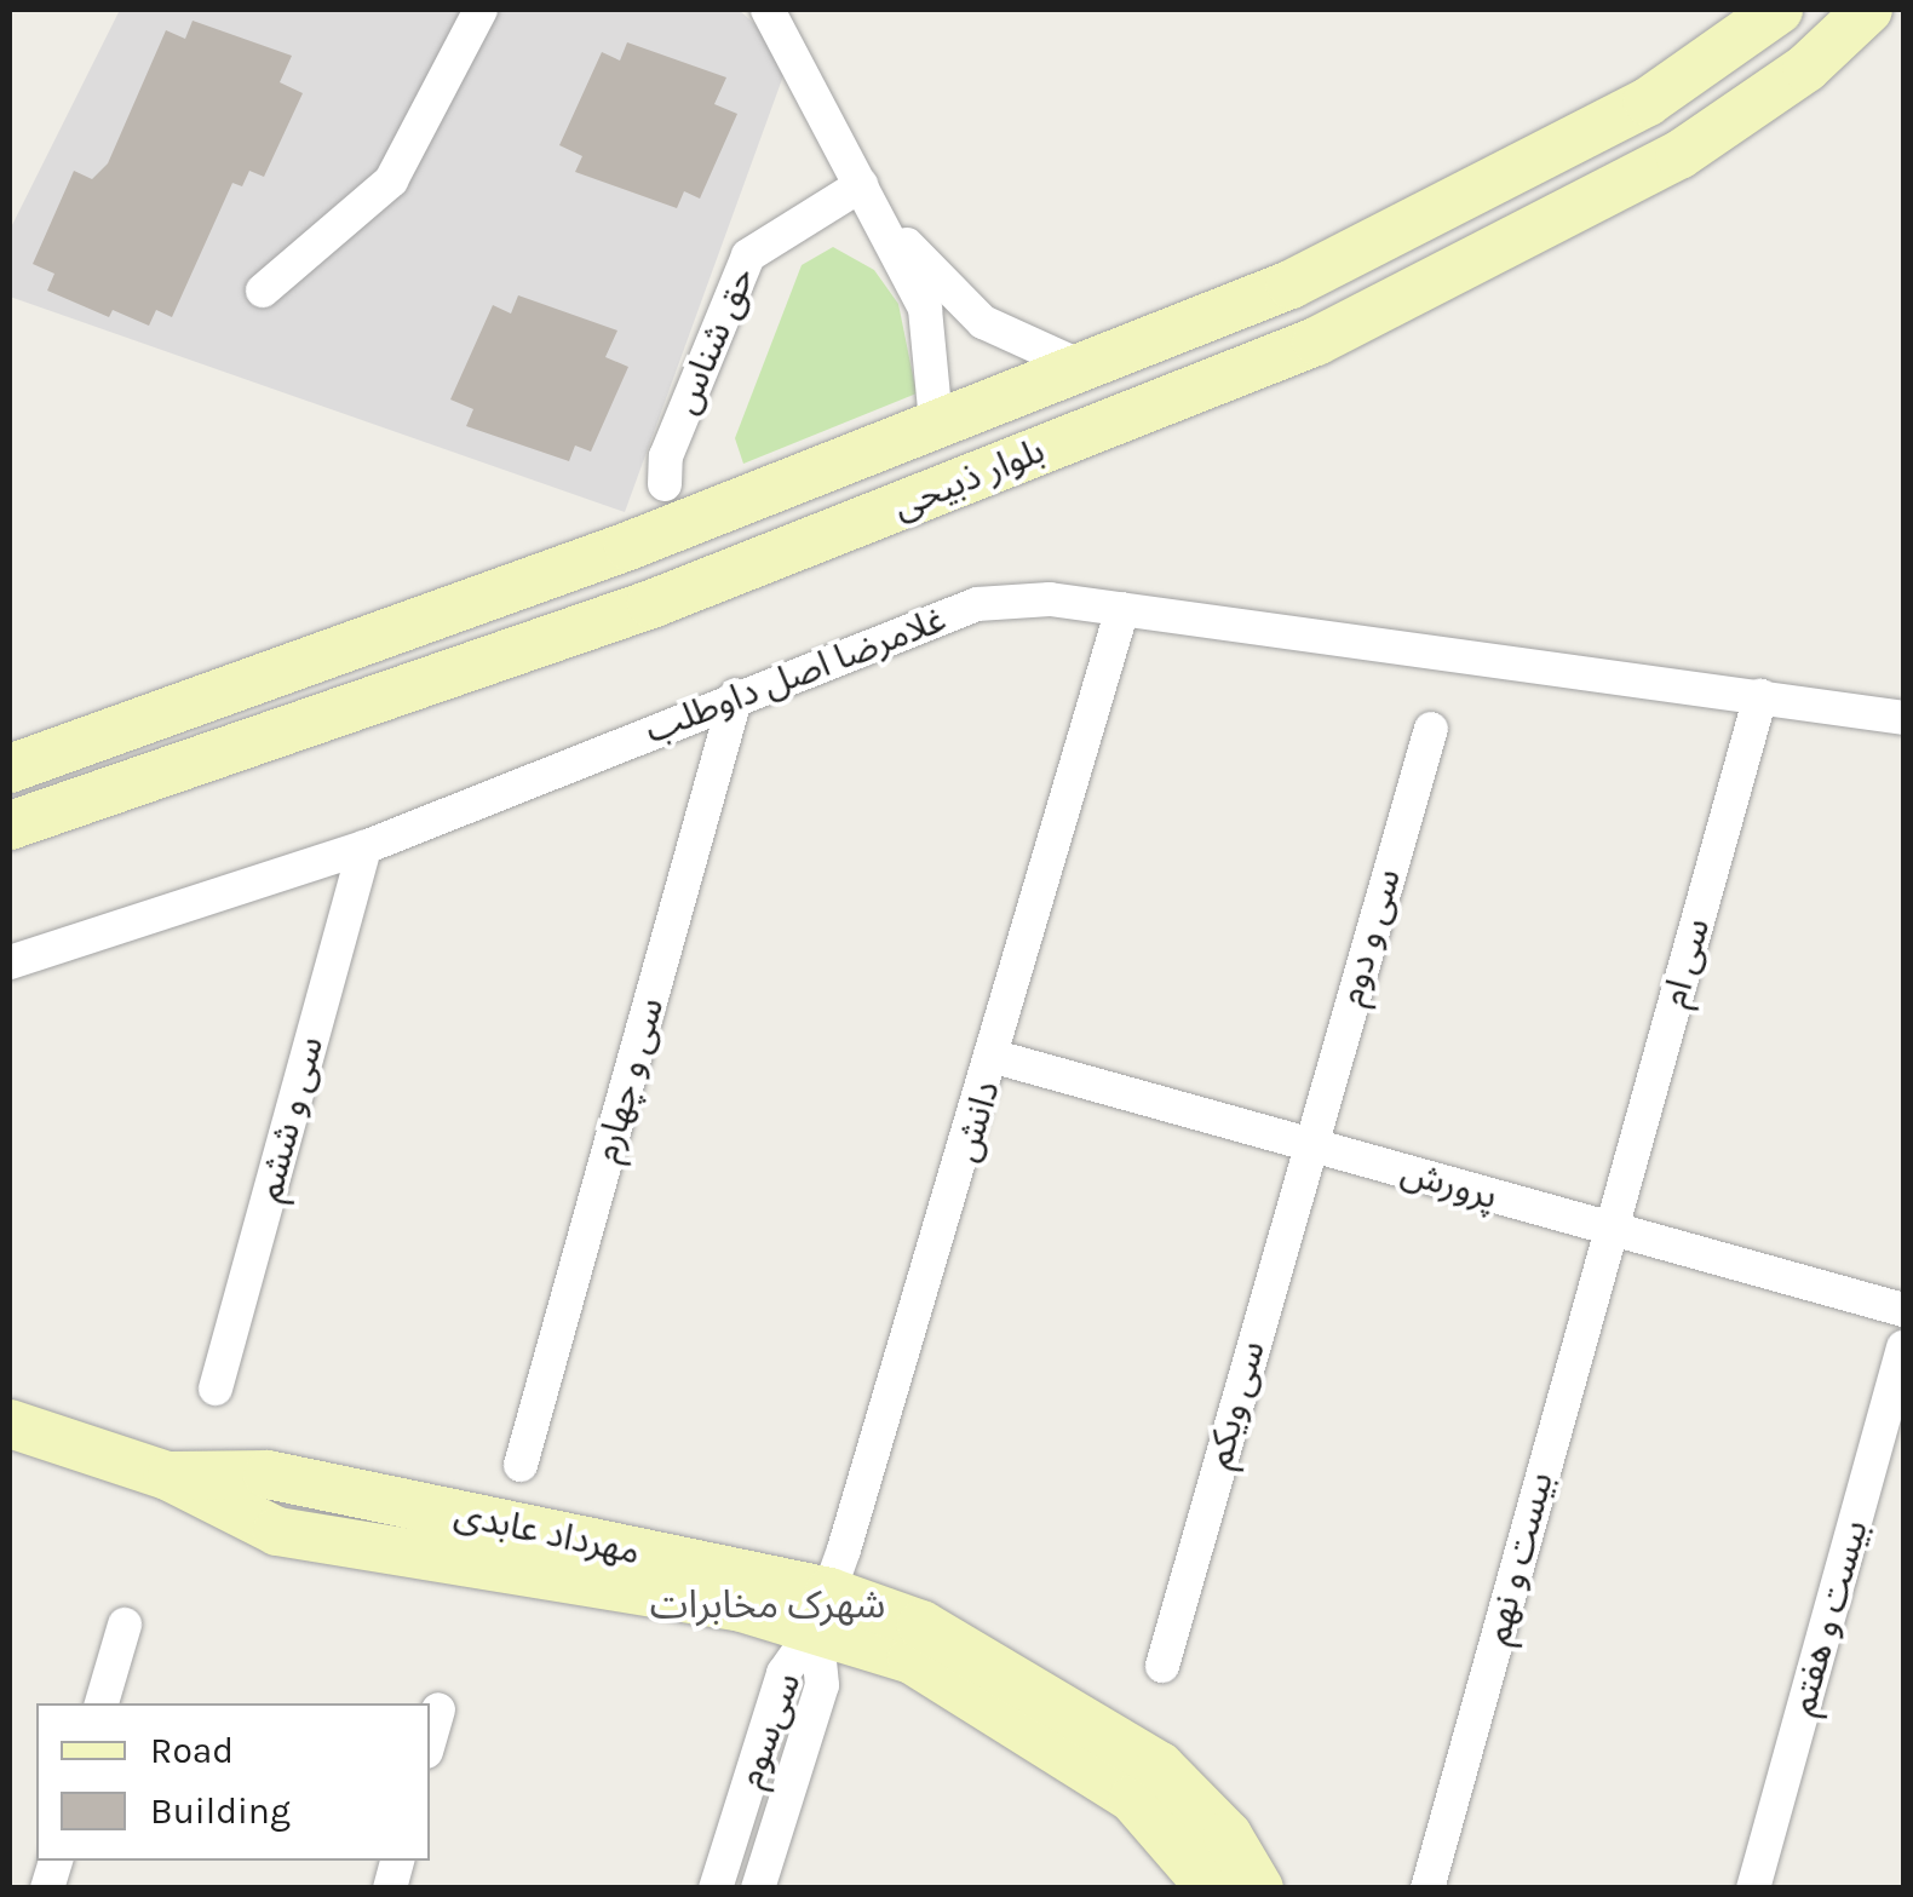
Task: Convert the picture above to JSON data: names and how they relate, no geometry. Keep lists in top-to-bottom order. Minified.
{"streets":{"main road":["بلوار ذبیحی","مهرداد عابدی"],"street":["حق شناس","غلامرضا اصل داوطلب","سی و دوم","سی ام","سی و چهارم","سی و ششم","دانش","پرورش","سی ویکم","بیست و نهم","بیست و هفتم","سی‌سوم"]},"crossings":[["غلامرضا اصل داوطلب","سی ام"],["غلامرضا اصل داوطلب","سی و چهارم"],["غلامرضا اصل داوطلب","سی و ششم"],["غلامرضا اصل داوطلب","دانش"],["سی و دوم","پرورش"],["سی و دوم","سی ویکم"],["سی ام","پرورش"],["سی ام","بیست و نهم"],["دانش","پرورش"],["دانش","مهرداد عابدی"],["دانش","سی‌سوم"],["پرورش","سی ویکم"],["پرورش","بیست و نهم"],["مهرداد عابدی","سی‌سوم"]],"districts":["شهرک مخابرات"],"legend":["Road","Building"]}
